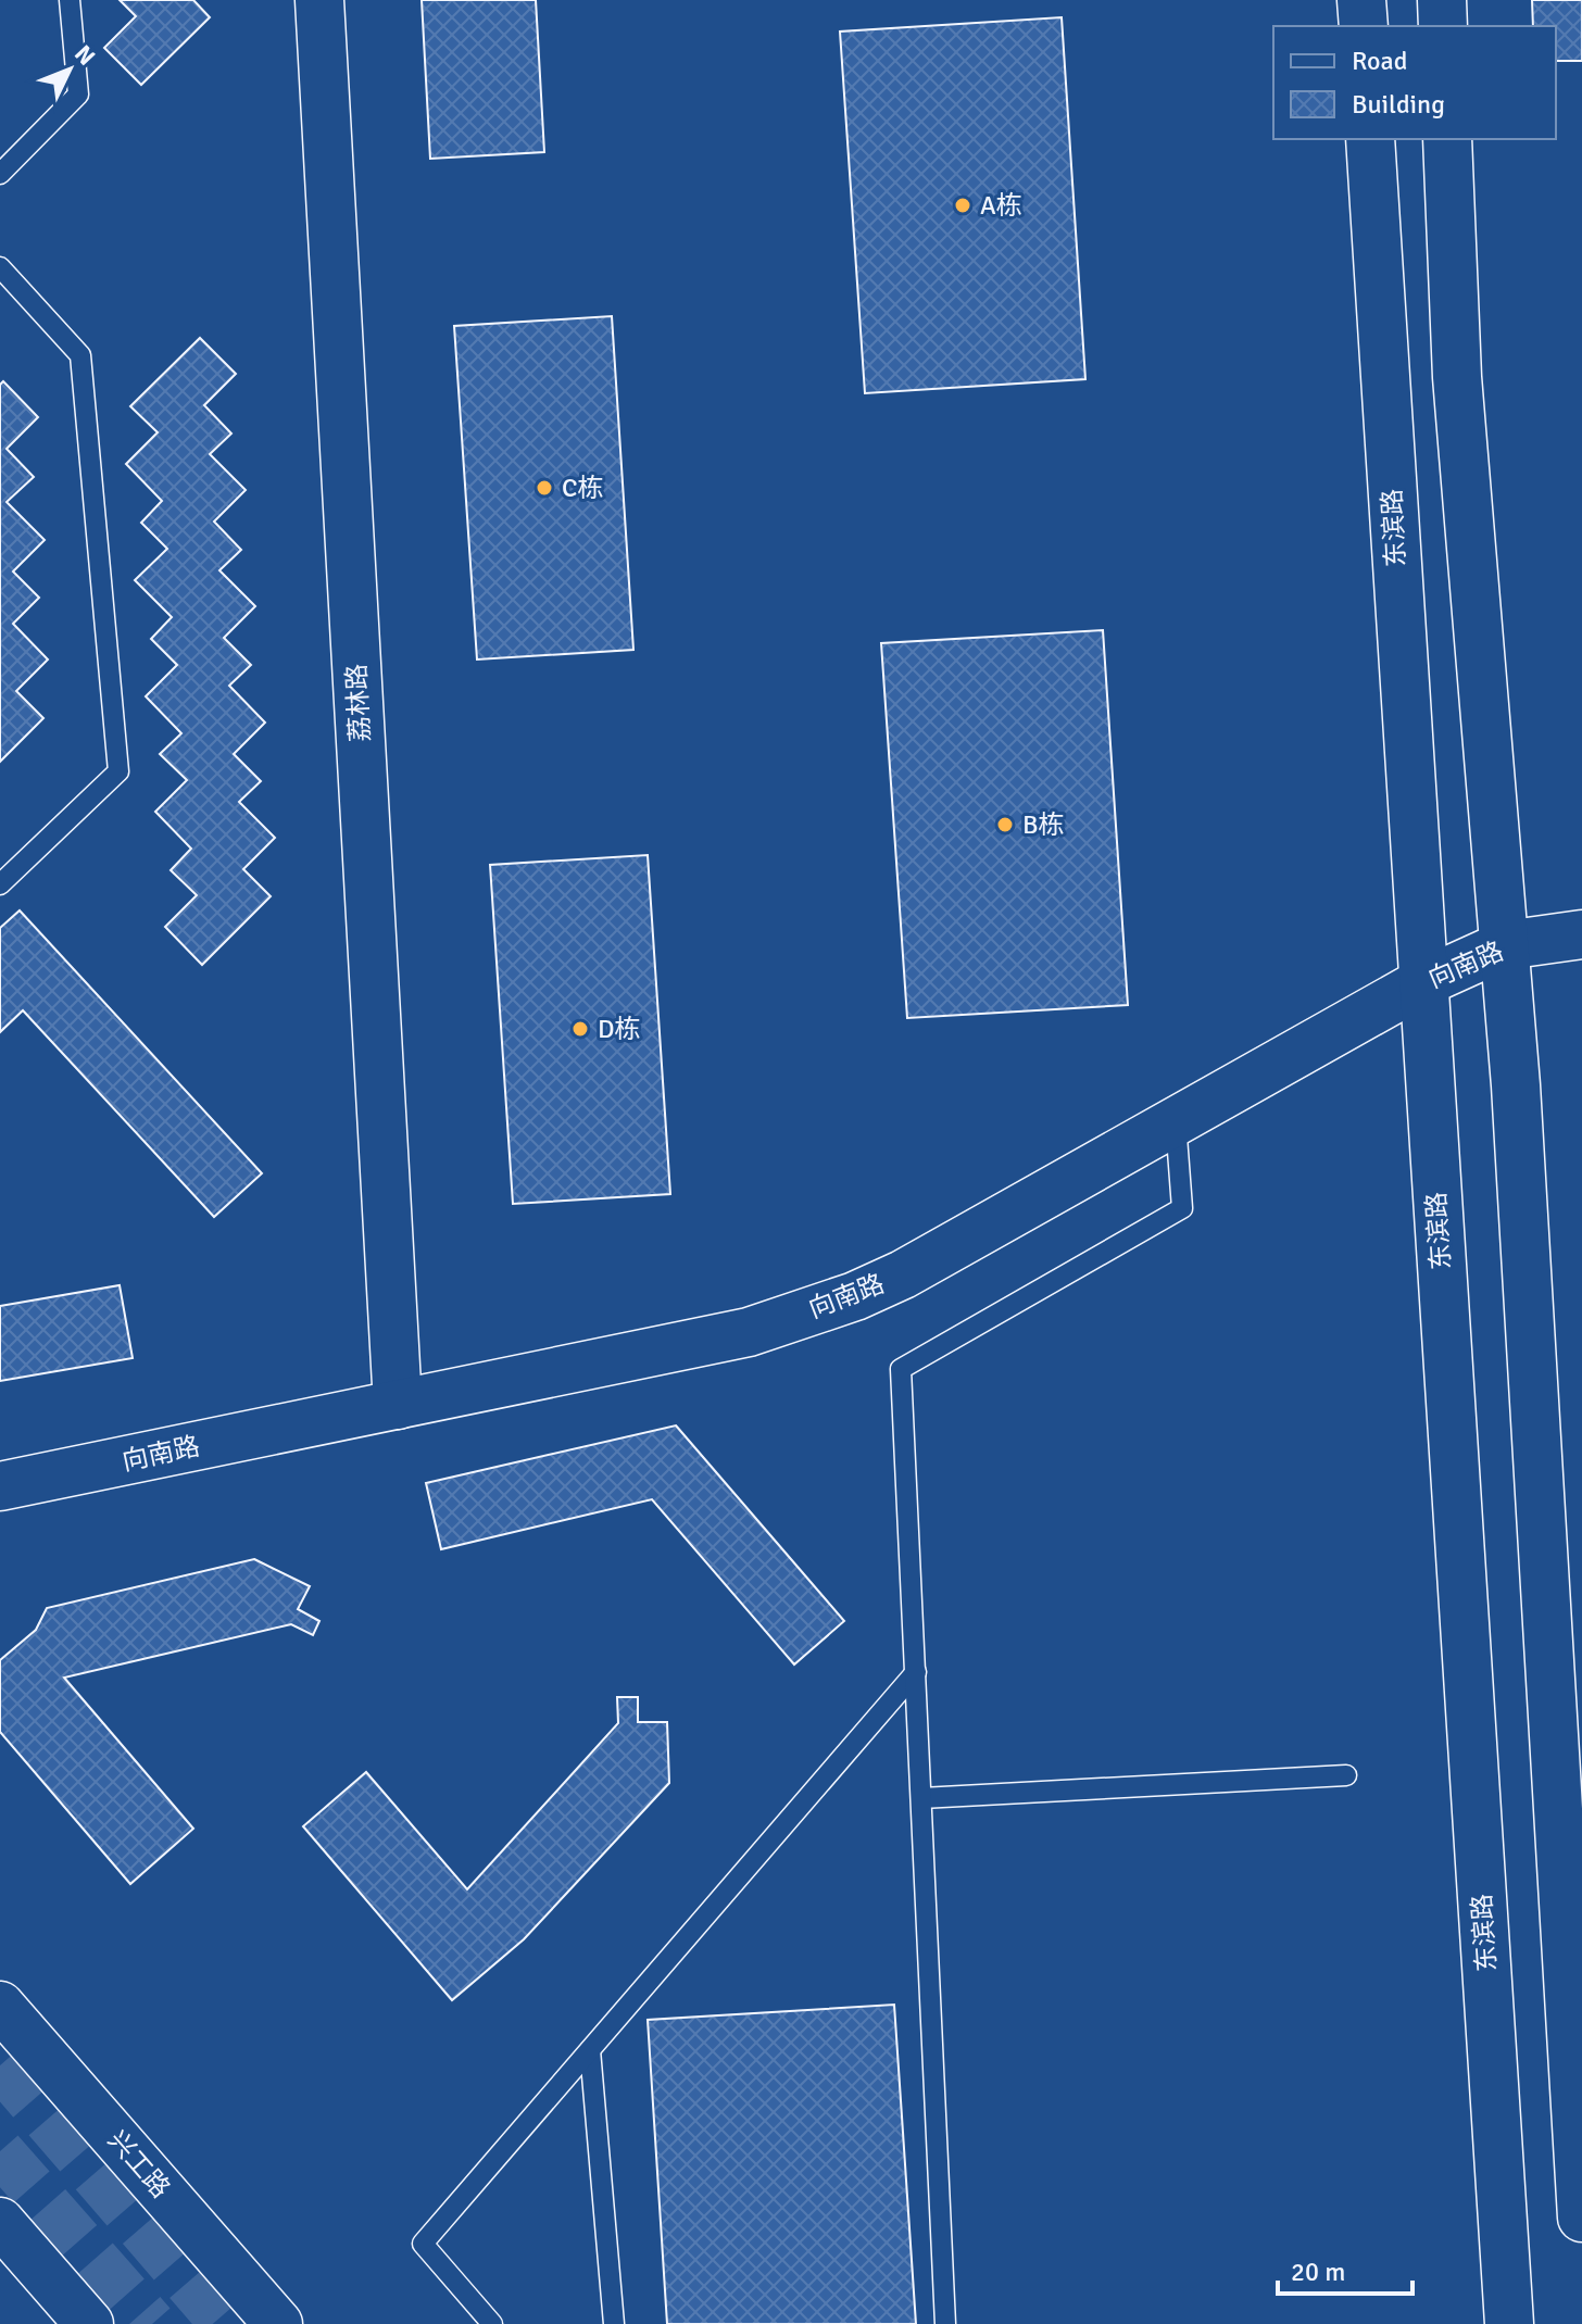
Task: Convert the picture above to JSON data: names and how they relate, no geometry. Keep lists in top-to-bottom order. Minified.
{"streets":{"main road":["东滨路","荔林路","向南路","兴工路"]},"crossings":[["东滨路","向南路"],["荔林路","向南路"]],"places":["A栋","C栋","B栋","D栋"],"legend":["Road","Building"],"scale_bar":"20 m","north":"top right"}
